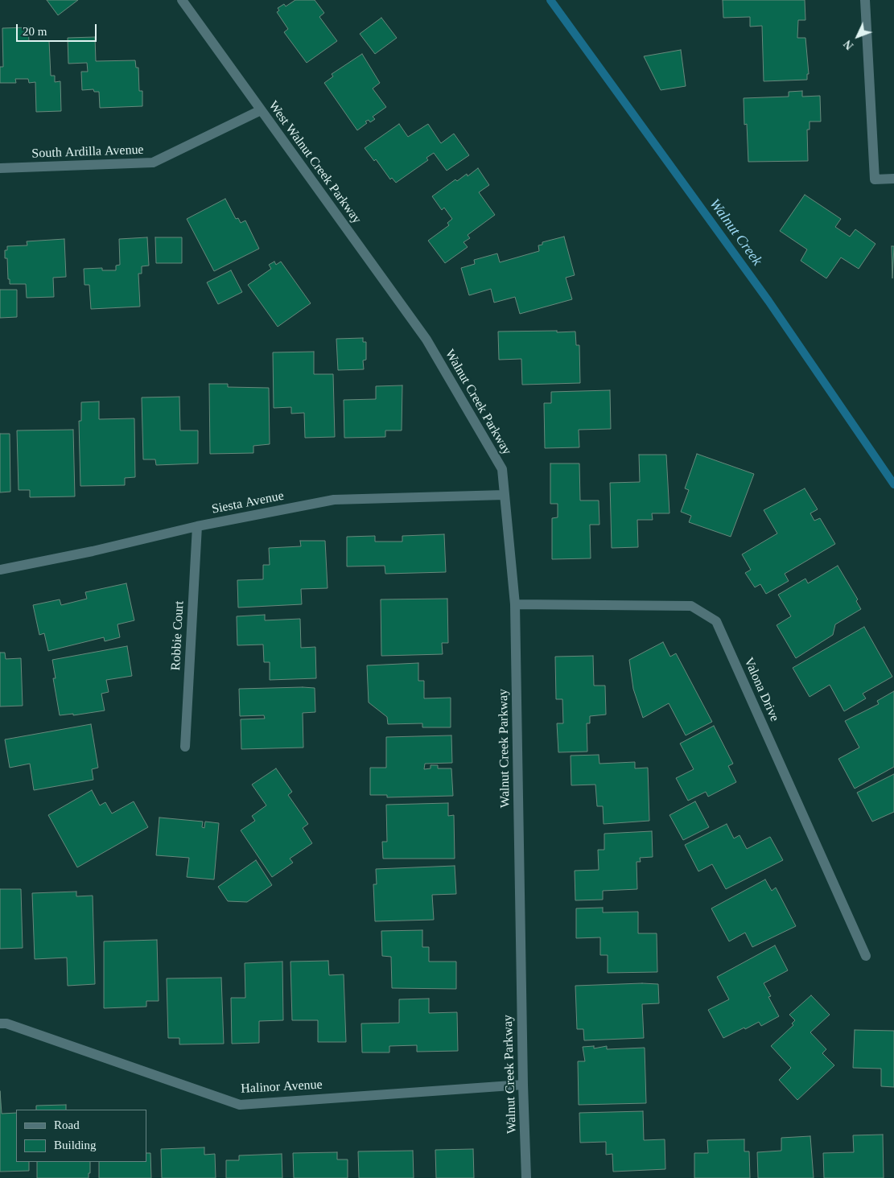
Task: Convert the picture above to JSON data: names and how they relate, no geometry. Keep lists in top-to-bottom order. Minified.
{"streets":{"street":["South Ardilla Avenue","West Walnut Creek Parkway","Walnut Creek Parkway","Siesta Avenue","Robbie Court","Valona Drive","Halinor Avenue"]},"crossings":[["South Ardilla Avenue","West Walnut Creek Parkway"],["West Walnut Creek Parkway","Walnut Creek Parkway"],["Walnut Creek Parkway","Siesta Avenue"],["Walnut Creek Parkway","Valona Drive"],["Walnut Creek Parkway","Halinor Avenue"],["Siesta Avenue","Robbie Court"]],"water":["Walnut Creek"],"legend":["Road","Building"],"scale_bar":"20 m","north":"bottom left"}
